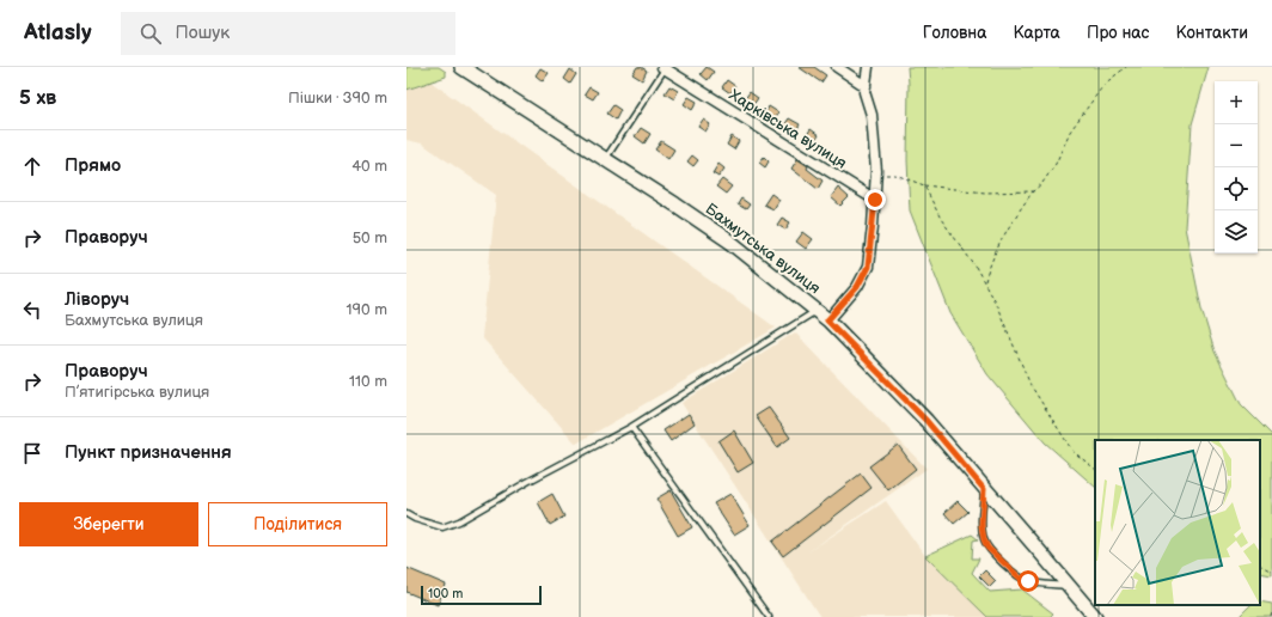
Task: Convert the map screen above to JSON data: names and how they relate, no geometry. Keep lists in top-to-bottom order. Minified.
{"streets":{"main road":["Бахмутська вулиця"],"street":["Харківська вулиця"]},"scale_bar":"100 m","page":{"header":"Atlasly","search":"Пошук","nav":["Головна","Карта","Про нас","Контакти"],"heading":["5 хв","Пішки · 390 m"],"map_buttons":["+","−"],"list":[["Прямо","40 m"],["Праворуч","50 m"],["Ліворуч","Бахмутська вулиця","190 m"],["Праворуч","П’ятигірська вулиця","110 m"],"Пункт призначення"],"buttons":["Зберегти","Поділитися"],"scale":"100 m"}}
